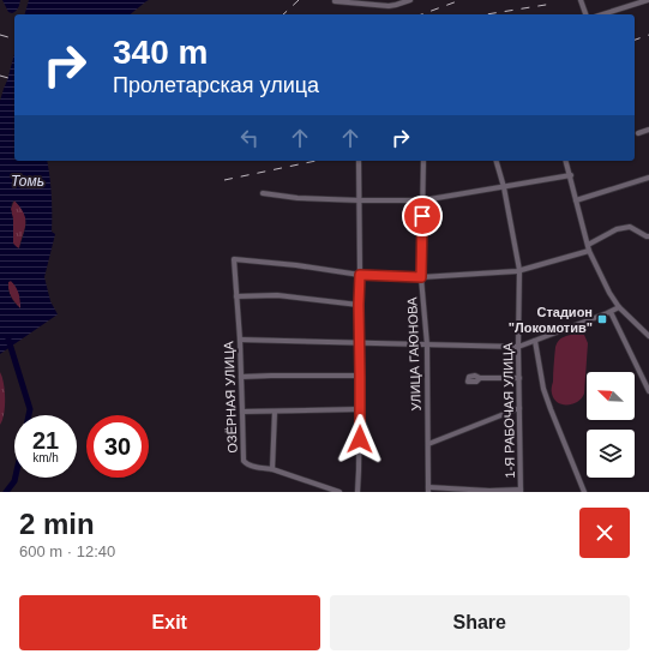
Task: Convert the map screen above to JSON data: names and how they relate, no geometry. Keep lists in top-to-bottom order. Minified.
{"streets":{"street":["УЛИЦА ГАЮНОВА","ОЗЁРНАЯ УЛИЦА","1-Я РАБОЧАЯ УЛИЦА"]},"water":["Томь"],"places":{"transit":["Стадион \"Локомотив\""]},"north":"top left","page":{"turn":["340 m","Пролетарская улица"],"speed":"21 km/h","limit":"30","heading":["2 min","600 m · 12:40"],"buttons":["Exit","Share"]}}
